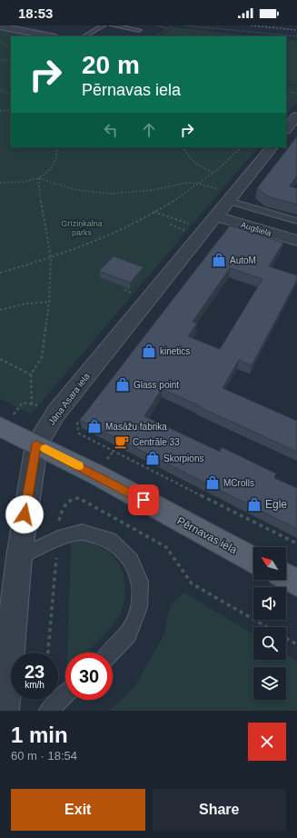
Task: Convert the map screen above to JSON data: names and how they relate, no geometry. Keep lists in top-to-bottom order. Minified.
{"streets":{"main road":["Pērnavas iela"],"street":["Augšiela","Jāņa Asara iela"]},"crossings":[["Augšiela","Jāņa Asara iela"],["Jāņa Asara iela","Pērnavas iela"]],"parks":["Grīziņkalna parks"],"places":{"shop":["AutoM","kinetics","Glass point","Masāžu fabrika","Skorpions","MCrolls","Egle"],"cafe":["Centrāle 33"]},"north":"top left","page":{"status":"18:53","turn":["20 m","Pērnavas iela"],"speed":"23 km/h","limit":"30","heading":["1 min","60 m · 18:54"],"buttons":["Exit","Share"]}}
